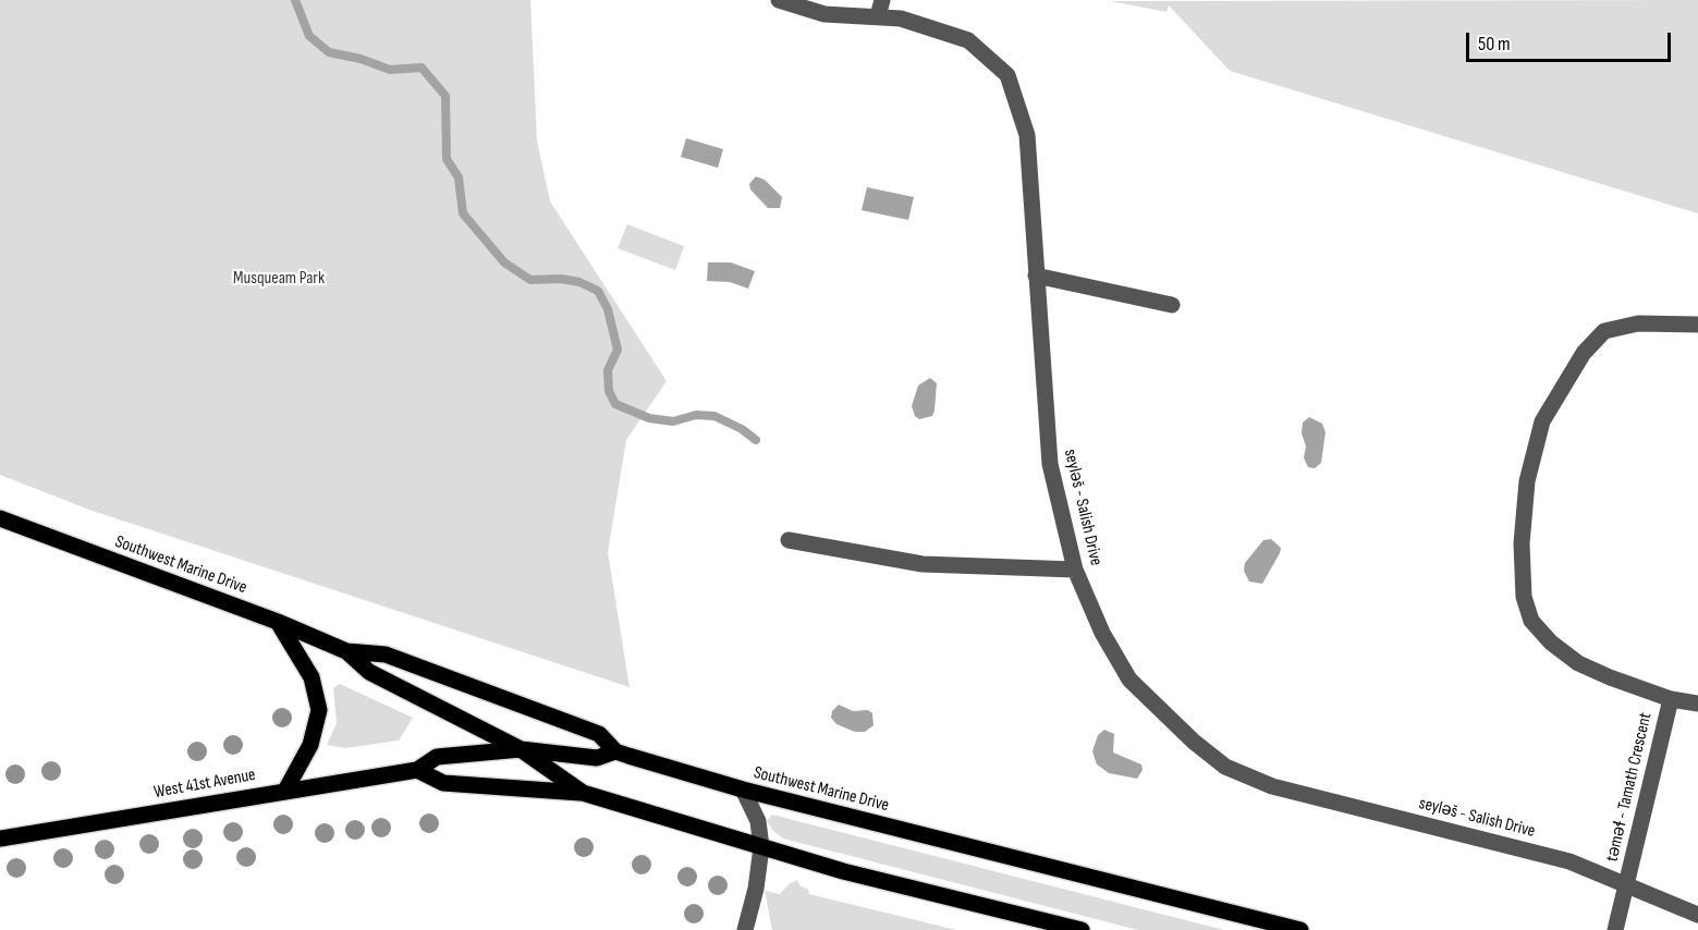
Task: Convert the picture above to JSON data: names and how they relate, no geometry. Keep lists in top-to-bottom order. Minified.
{"streets":{"main road":["Southwest Marine Drive","West 41st Avenue"],"street":["seyləš - Salish Drive","təməɬ - Tamath Crescent"]},"crossings":[["seyləš - Salish Drive","təməɬ - Tamath Crescent"],["Southwest Marine Drive","West 41st Avenue"]],"parks":["Musqueam Park"],"scale_bar":"50 m"}
